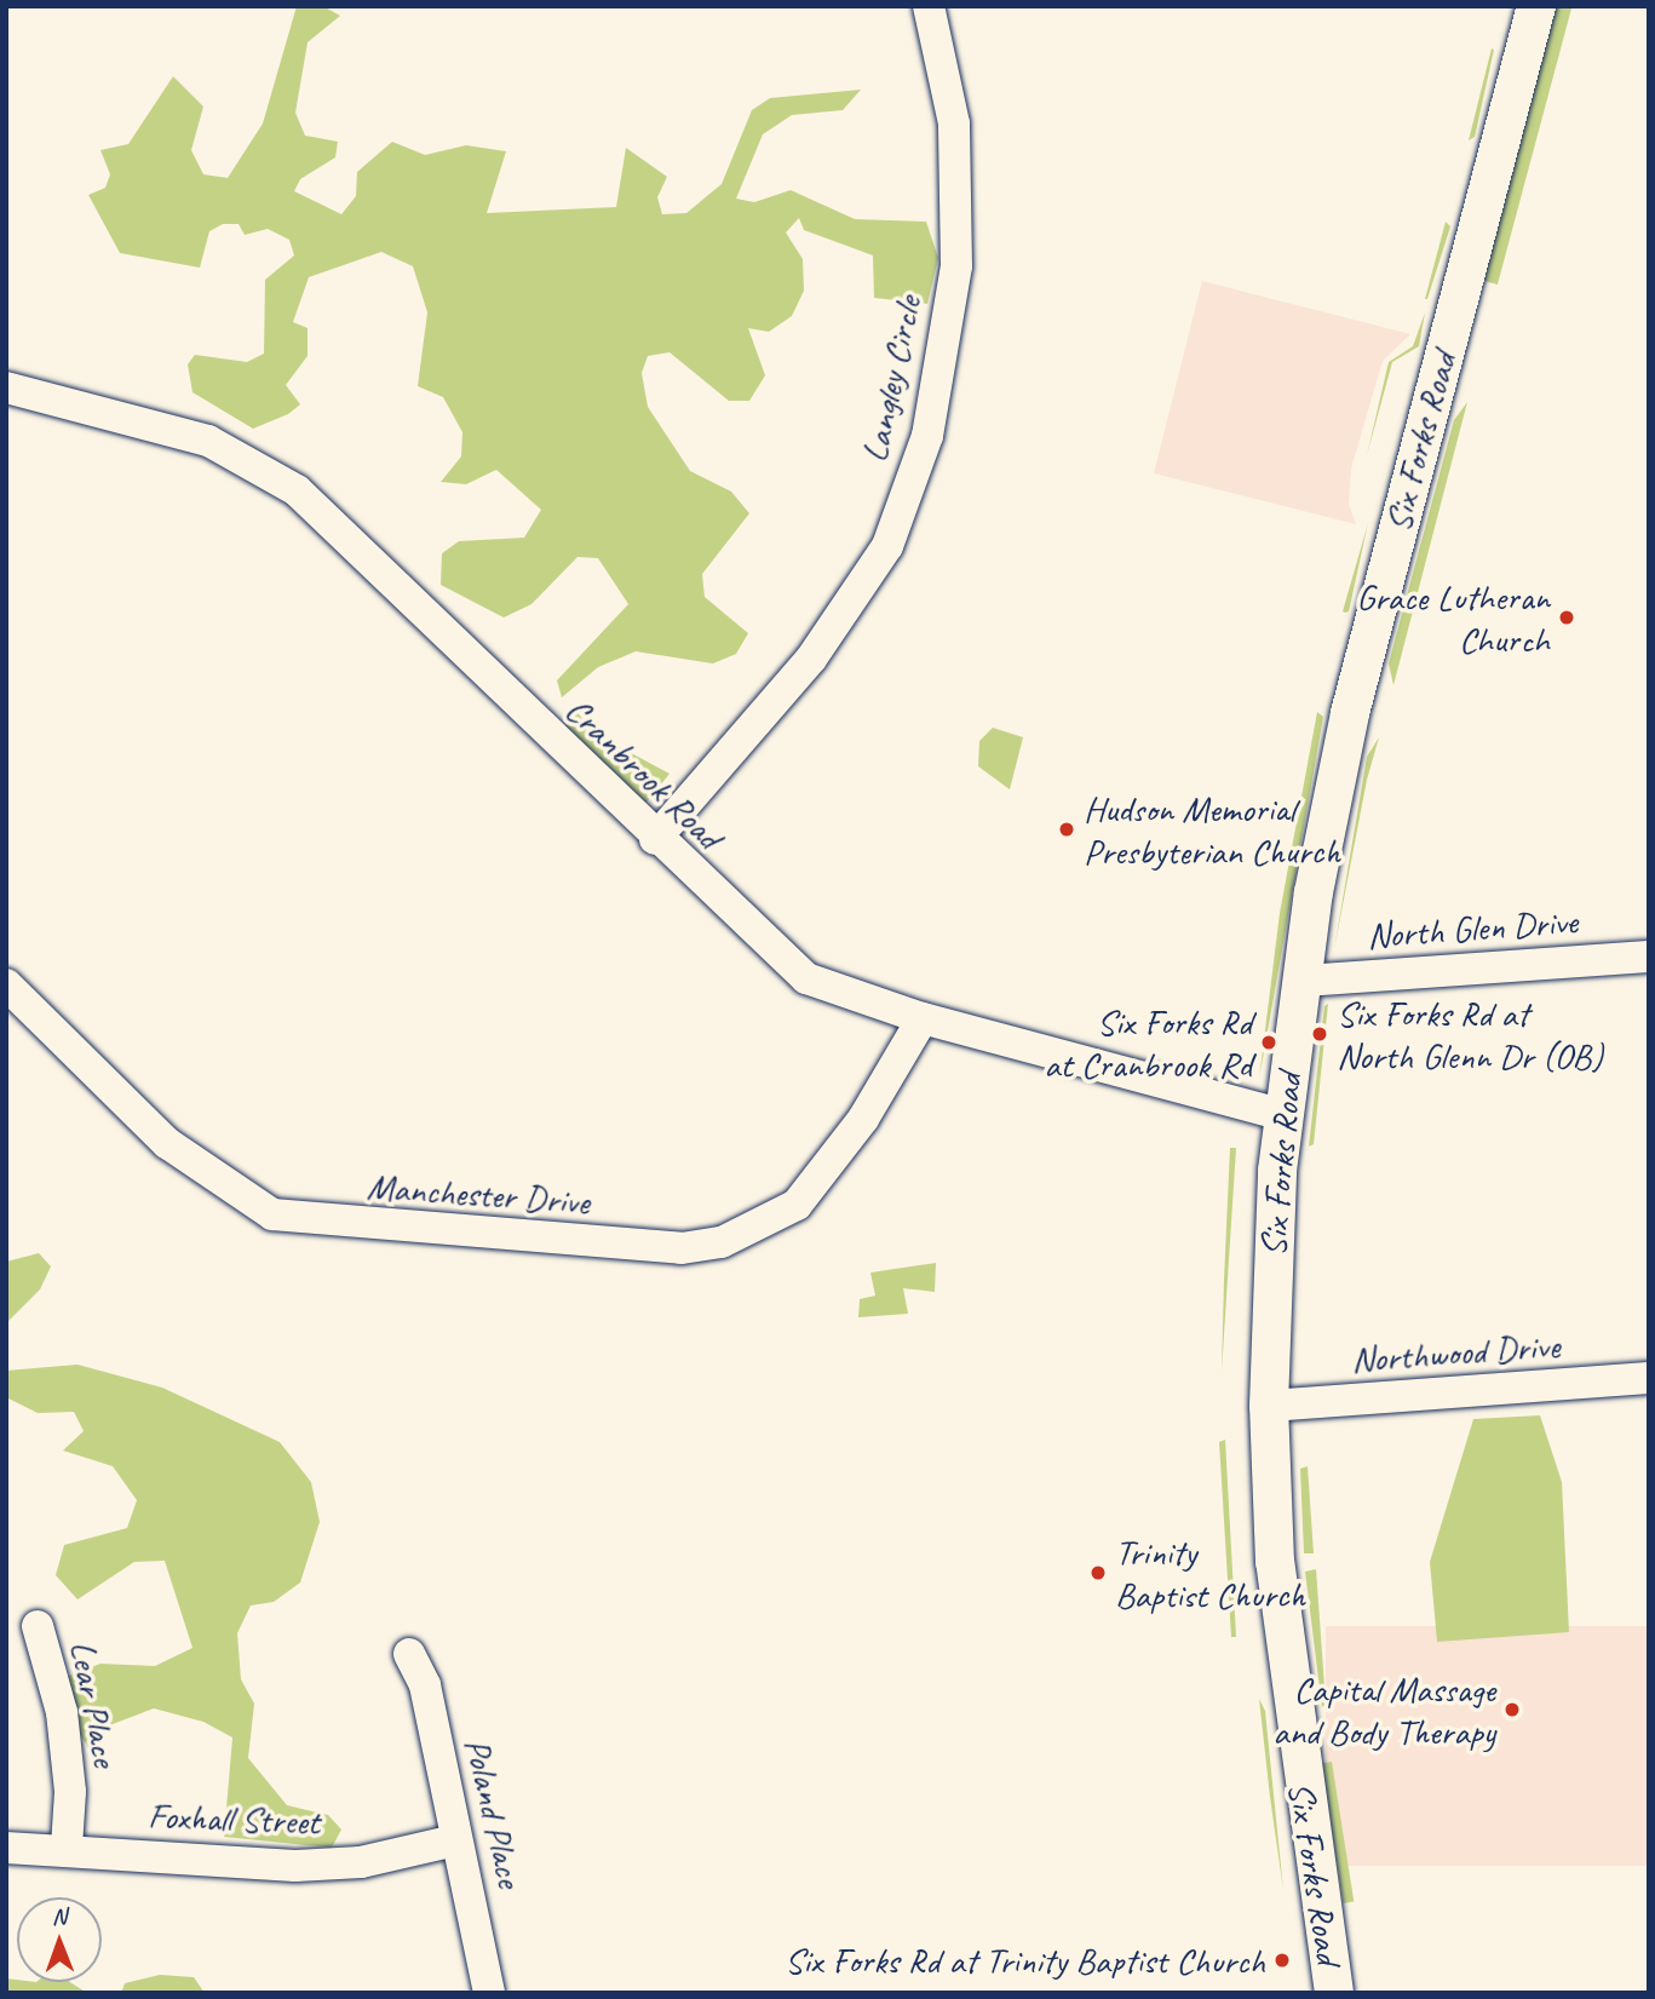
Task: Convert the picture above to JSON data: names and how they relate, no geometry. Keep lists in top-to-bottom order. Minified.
{"streets":{"main road":["Six Forks Road"],"street":["Langley Circle","Cranbrook Road","North Glen Drive","Manchester Drive","Northwood Drive","Lear Place","Poland Place","Foxhall Street"]},"crossings":[["Langley Circle","Cranbrook Road"],["Six Forks Road","Cranbrook Road"],["Six Forks Road","North Glen Drive"],["Six Forks Road","Northwood Drive"],["Cranbrook Road","Manchester Drive"],["Lear Place","Foxhall Street"],["Poland Place","Foxhall Street"]],"places":["Grace Lutheran Church","Hudson Memorial Presbyterian Church","Six Forks Rd at North Glenn Dr (OB)","Six Forks Rd at Cranbrook Rd","Trinity Baptist Church","Capital Massage and Body Therapy","Six Forks Rd at Trinity Baptist Church"],"north":"top"}
